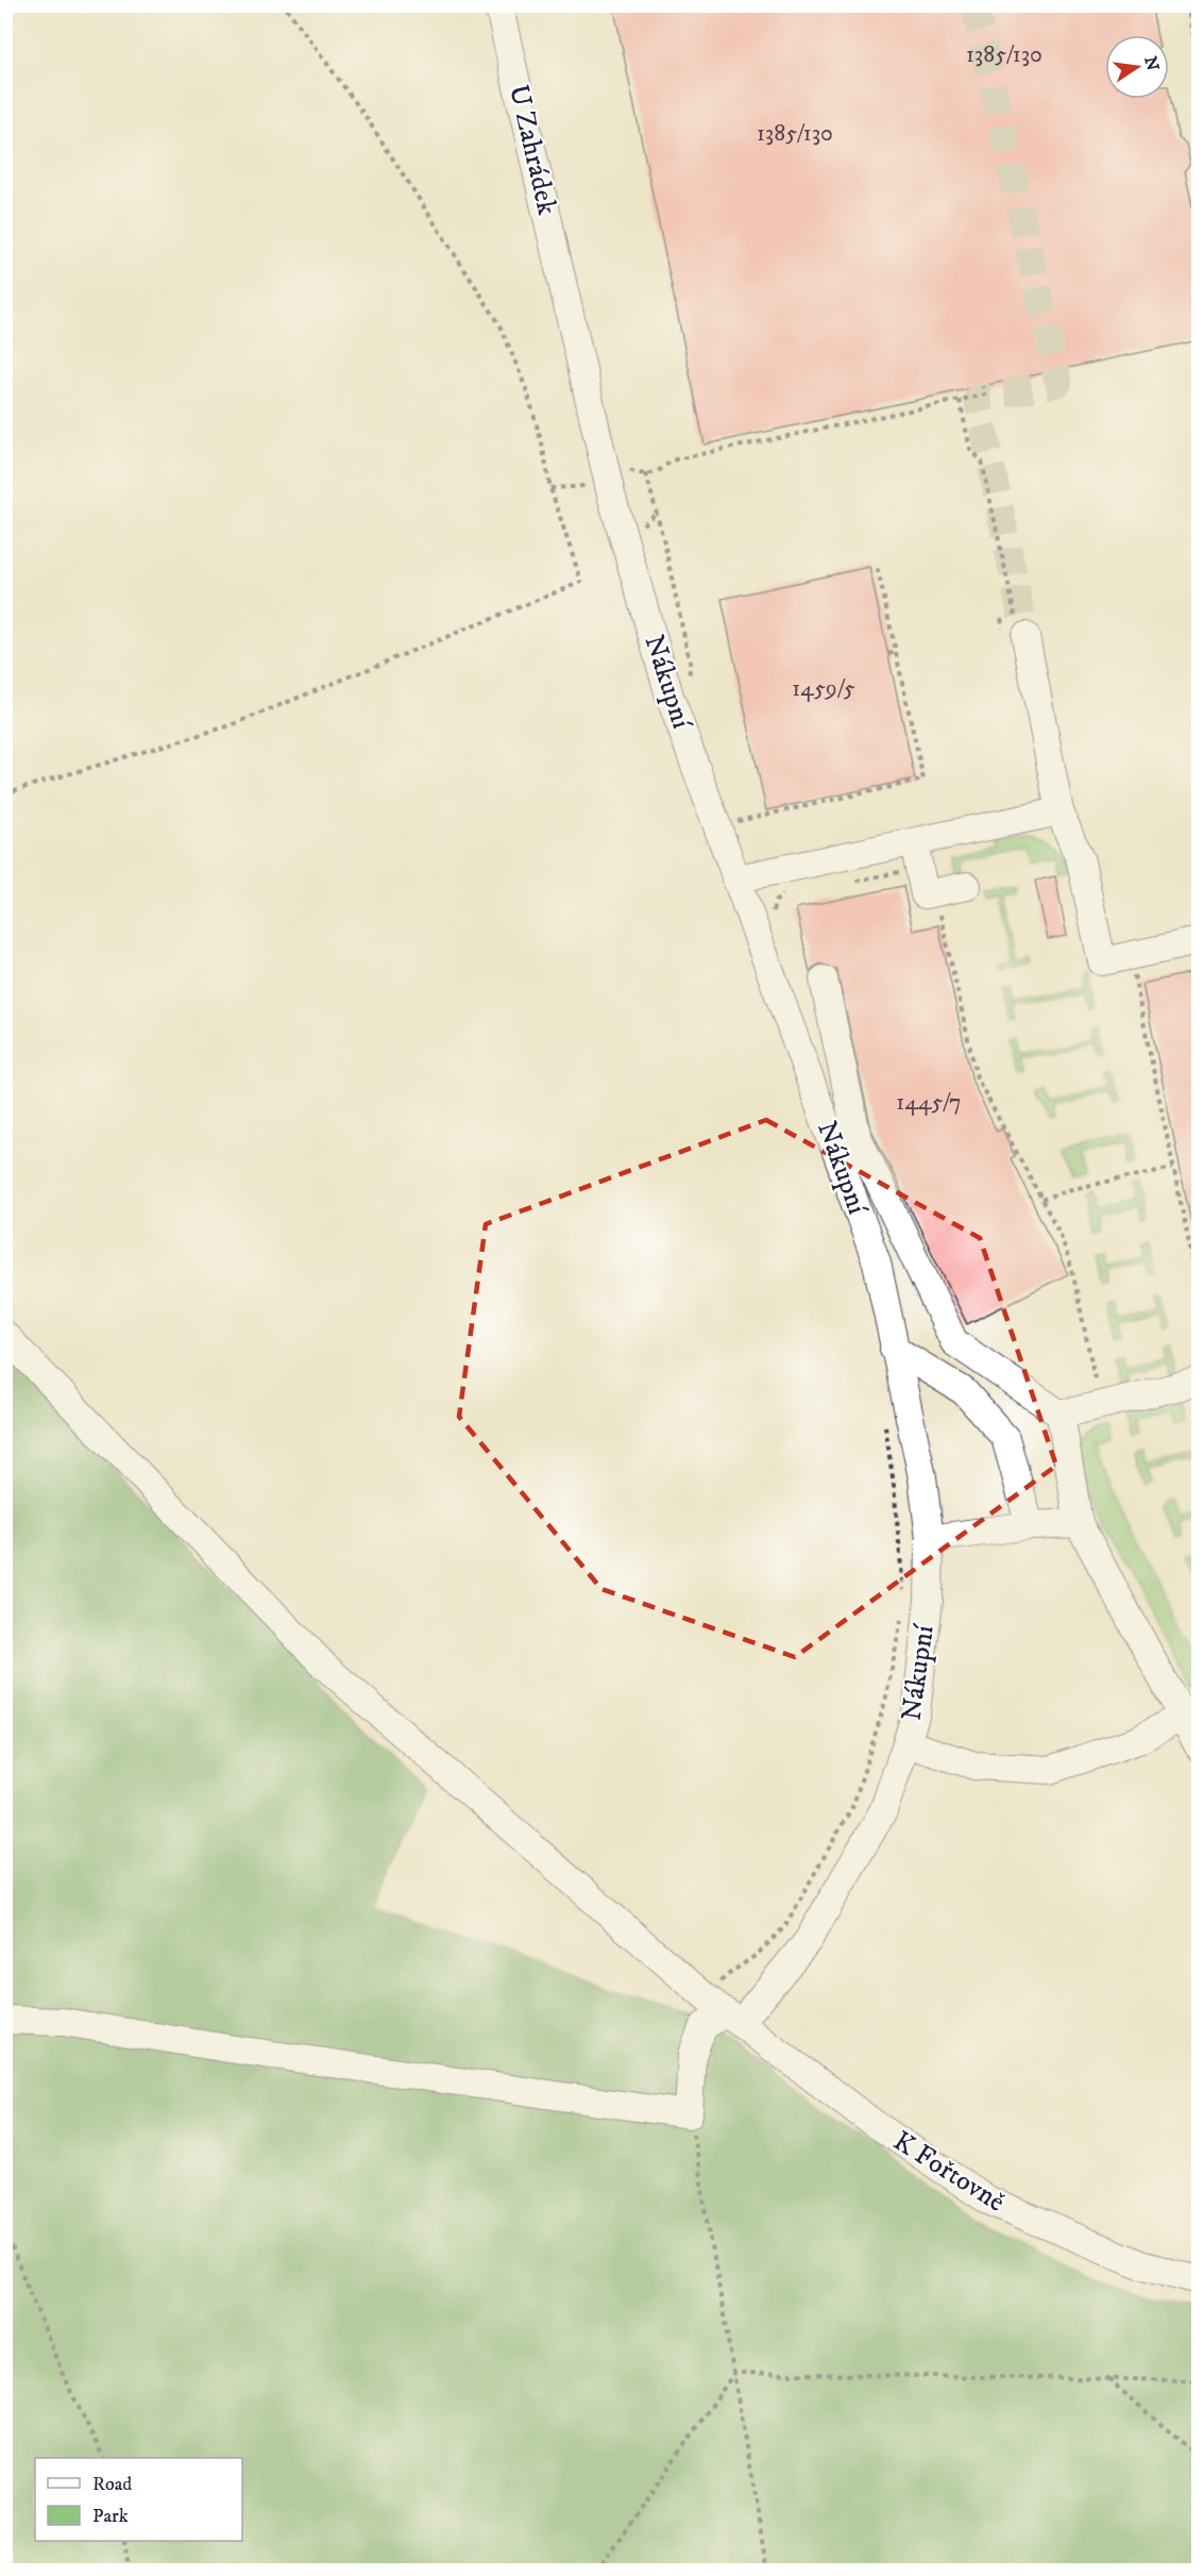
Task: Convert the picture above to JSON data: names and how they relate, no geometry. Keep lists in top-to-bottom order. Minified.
{"streets":{"street":["U Zahrádek","Nákupní","K Fořtovně"]},"crossings":[["U Zahrádek","Nákupní"],["Nákupní","K Fořtovně"]],"house_numbers":["1385/130","1385/130","1459/5","1445/7"],"legend":["Road","Park"],"north":"right"}
